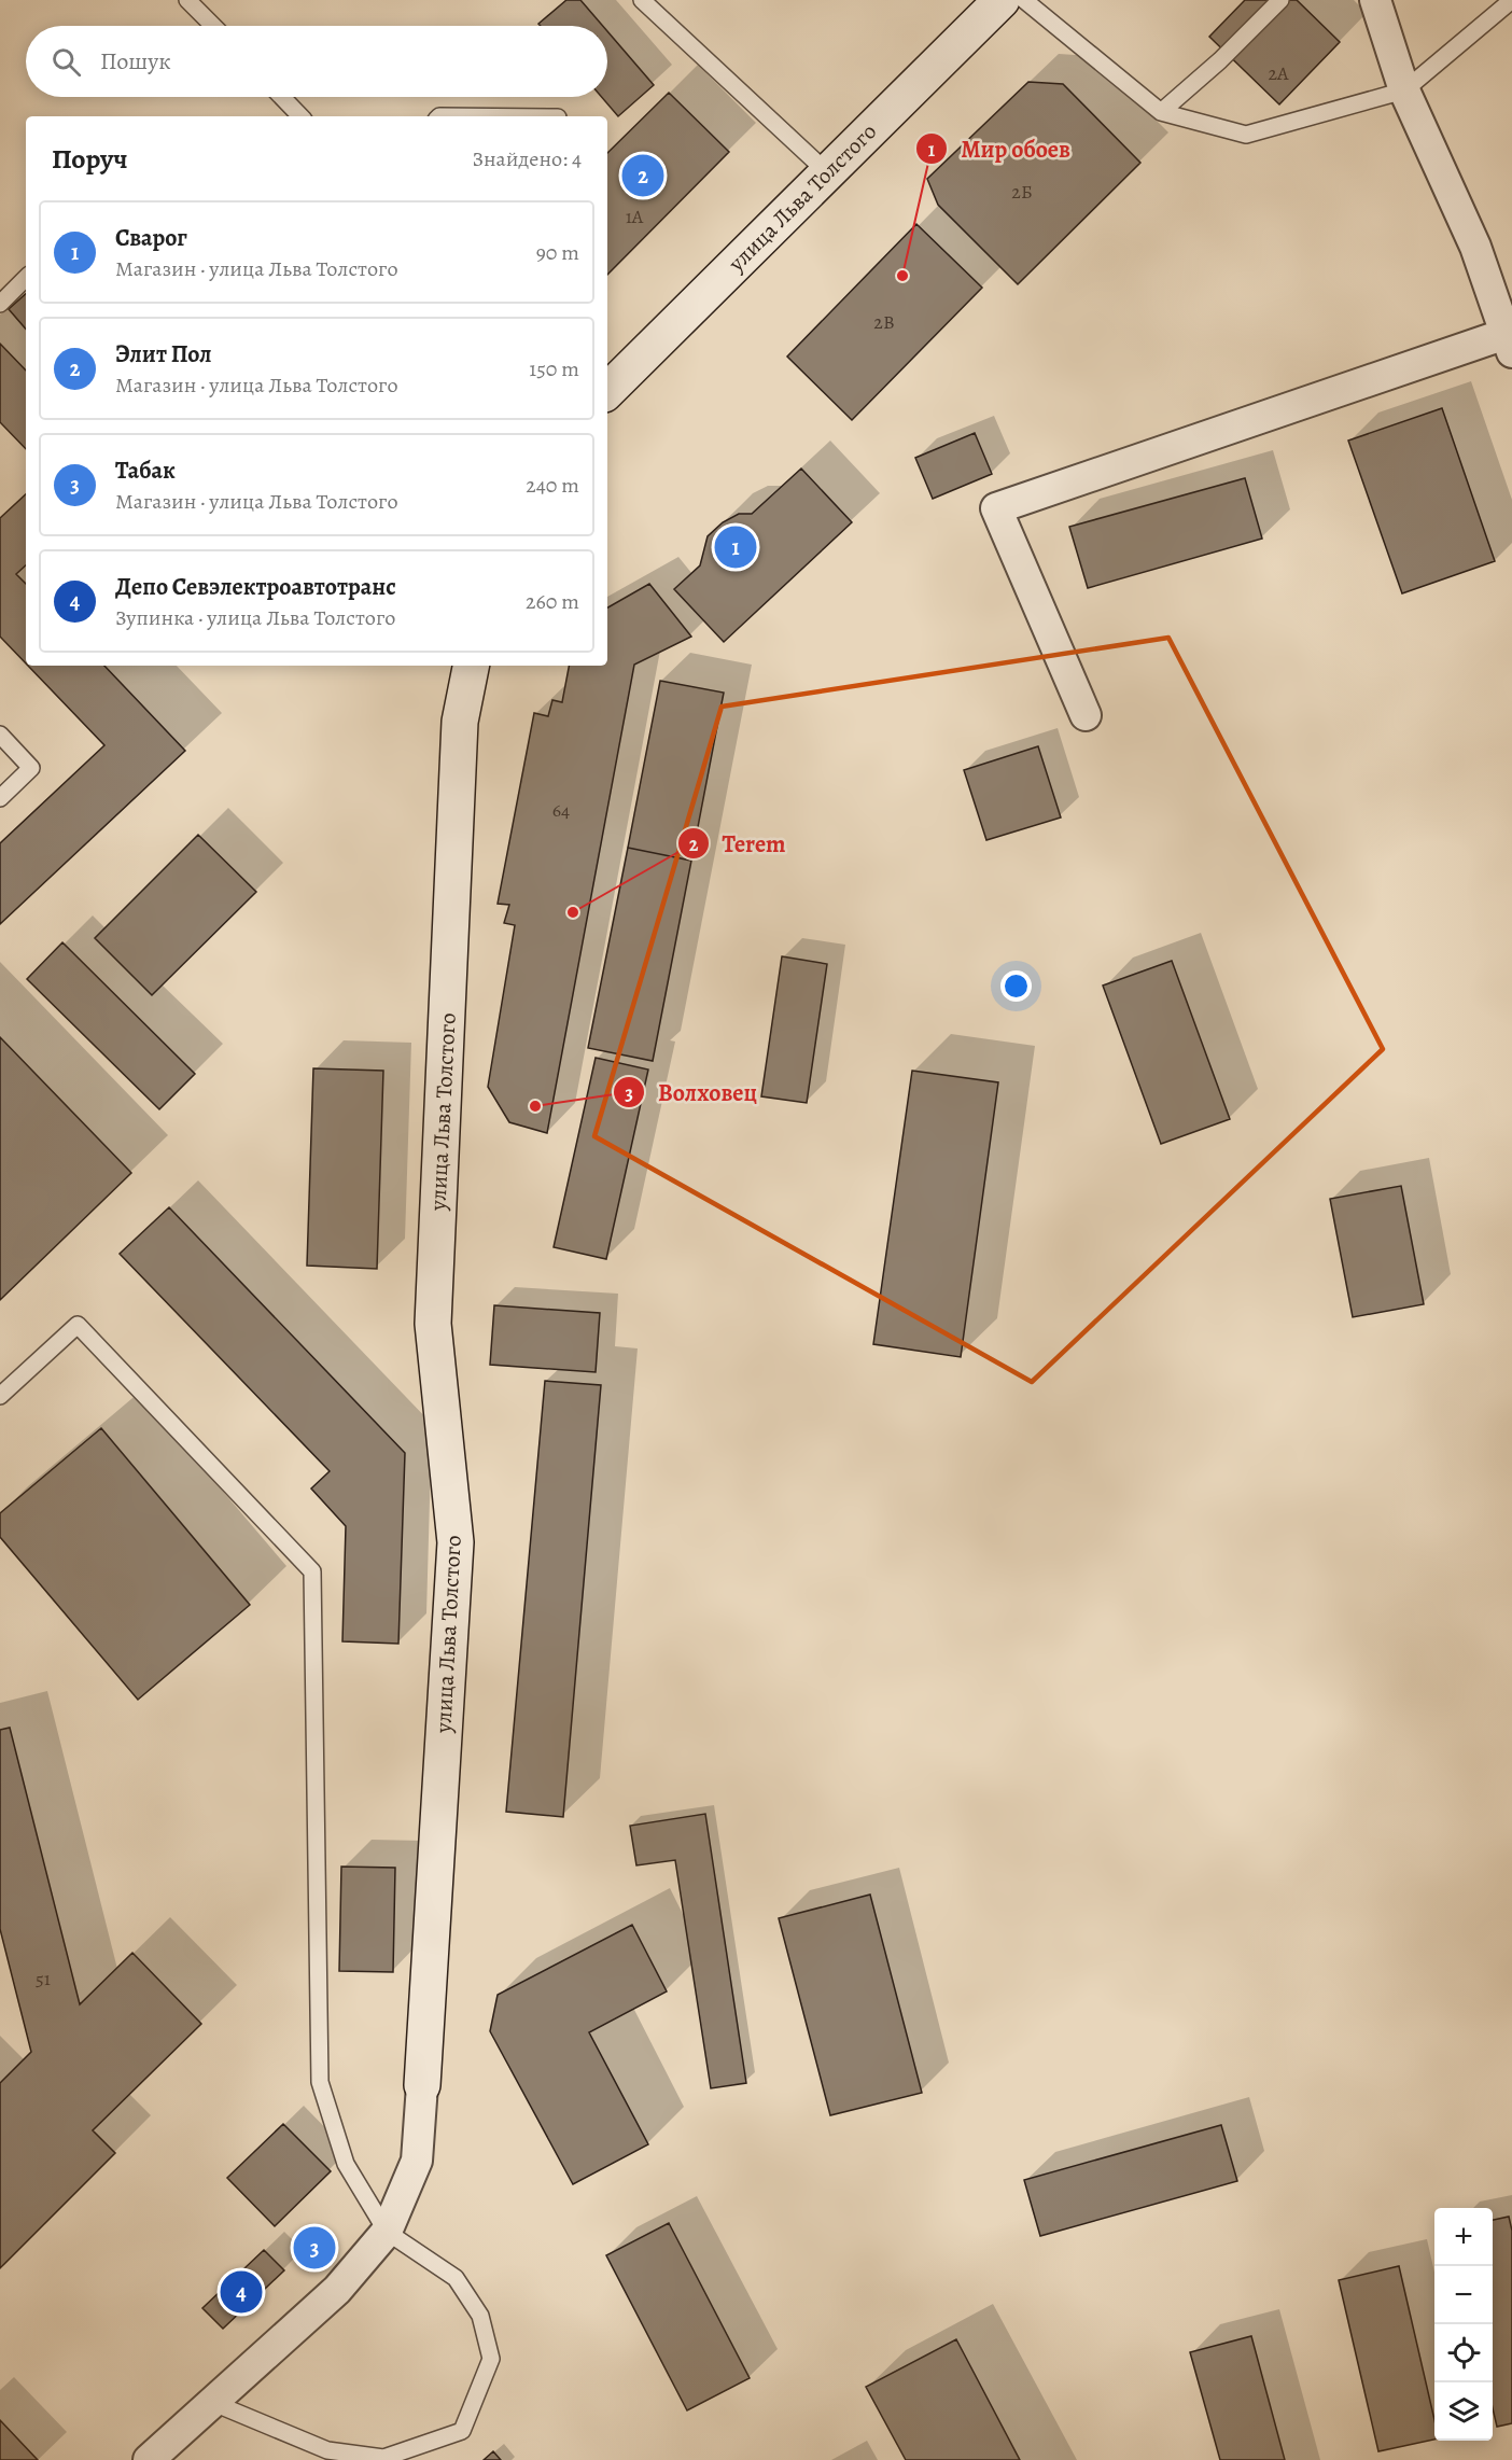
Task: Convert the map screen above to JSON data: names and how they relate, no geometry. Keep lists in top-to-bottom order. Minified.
{"streets":{"street":["улица Льва Толстого"]},"places":["Мир обоев","Terem","Волховец"],"house_numbers":["2А","2Б","1А","2В","64","51"],"page":{"search":"Пошук","heading":["Поруч","Знайдено: 4"],"pins":["2","1","3","4"],"list":[{"mark":"1","name":"Сварог","note":"Магазин · улица Льва Толстого","value":"90 m"},{"mark":"2","name":"Элит Пол","note":"Магазин · улица Льва Толстого","value":"150 m"},{"mark":"3","name":"Табак","note":"Магазин · улица Льва Толстого","value":"240 m"},{"mark":"4","name":"Депо Севэлектроавтотранс","note":"Зупинка · улица Льва Толстого","value":"260 m"}],"map_buttons":["+","−"]}}
